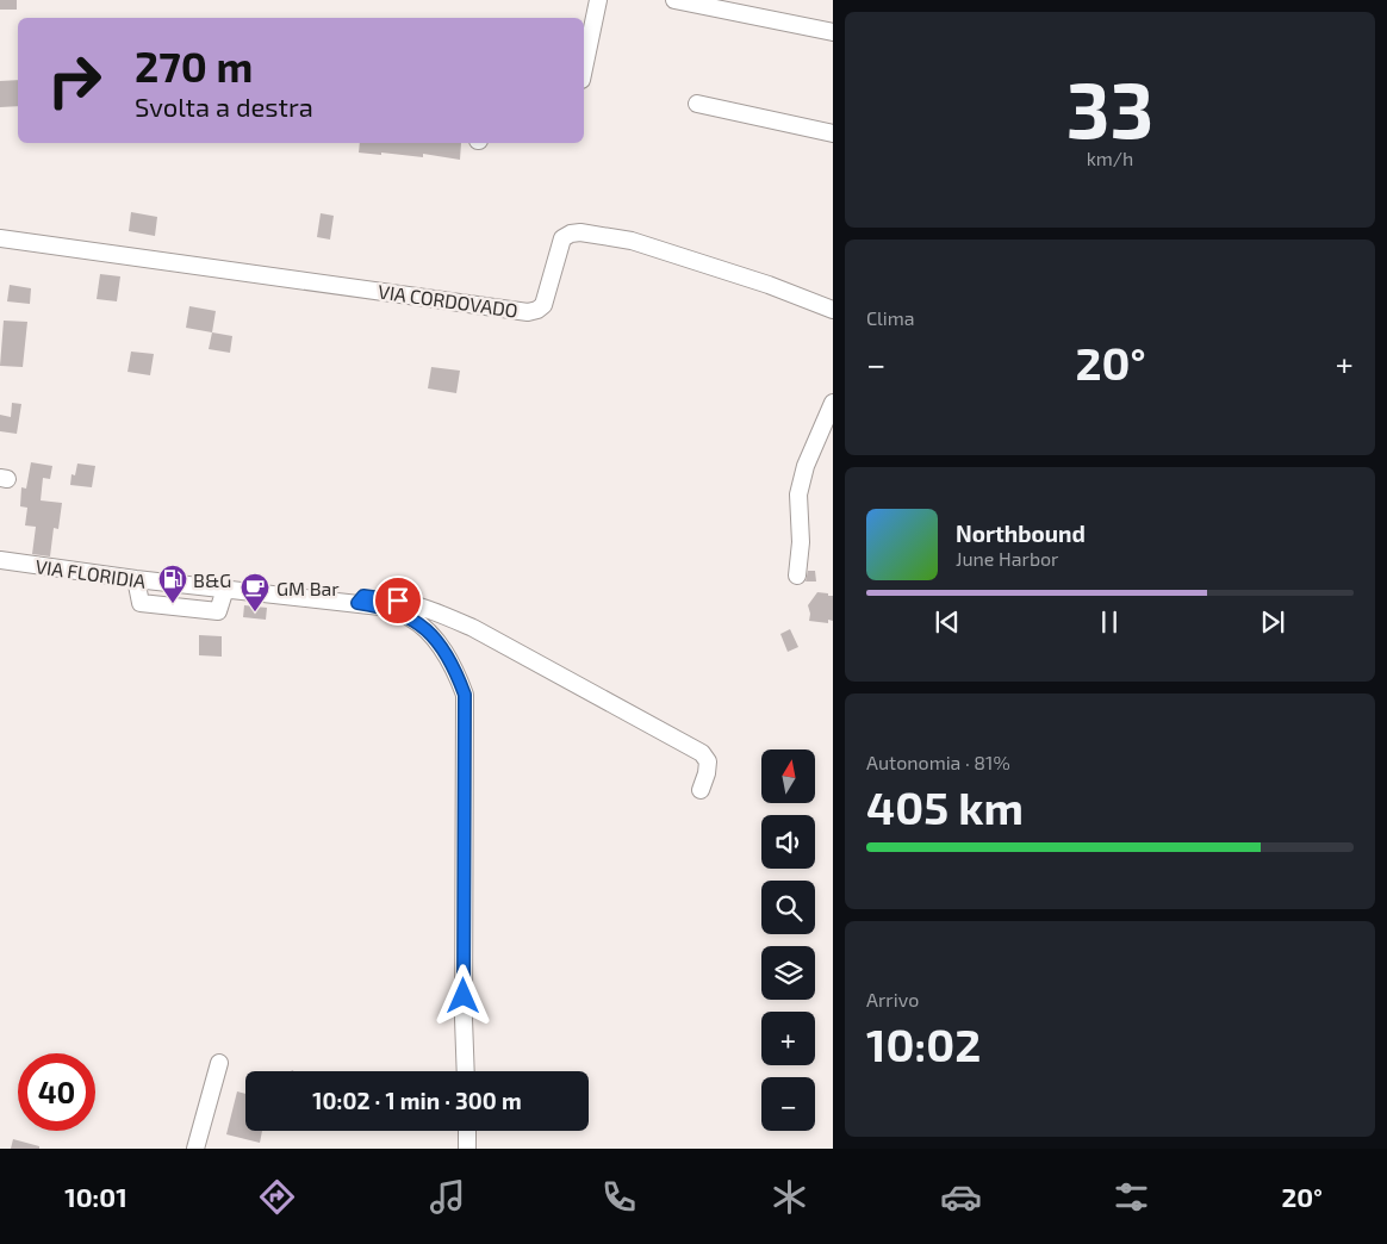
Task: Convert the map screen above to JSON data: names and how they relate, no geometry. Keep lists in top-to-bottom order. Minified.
{"streets":{"street":["VIA CORDOVADO","VIA FLORIDIA"]},"places":{"fuel station":["B&G"],"cafe":["GM Bar"]},"north":"top","page":{"tile":[["33","km/h"],"Clima",["Autonomia · 81%","405 km"],["Arrivo","10:02"]],"turn":["270 m","Svolta a destra"],"heat":["−","20°","+"],"song":["Northbound","June Harbor"],"map_buttons":["+","−"],"limit":"40","trip":"10:02 · 1 min · 300 m","tabs":["10:01","20°"]}}
